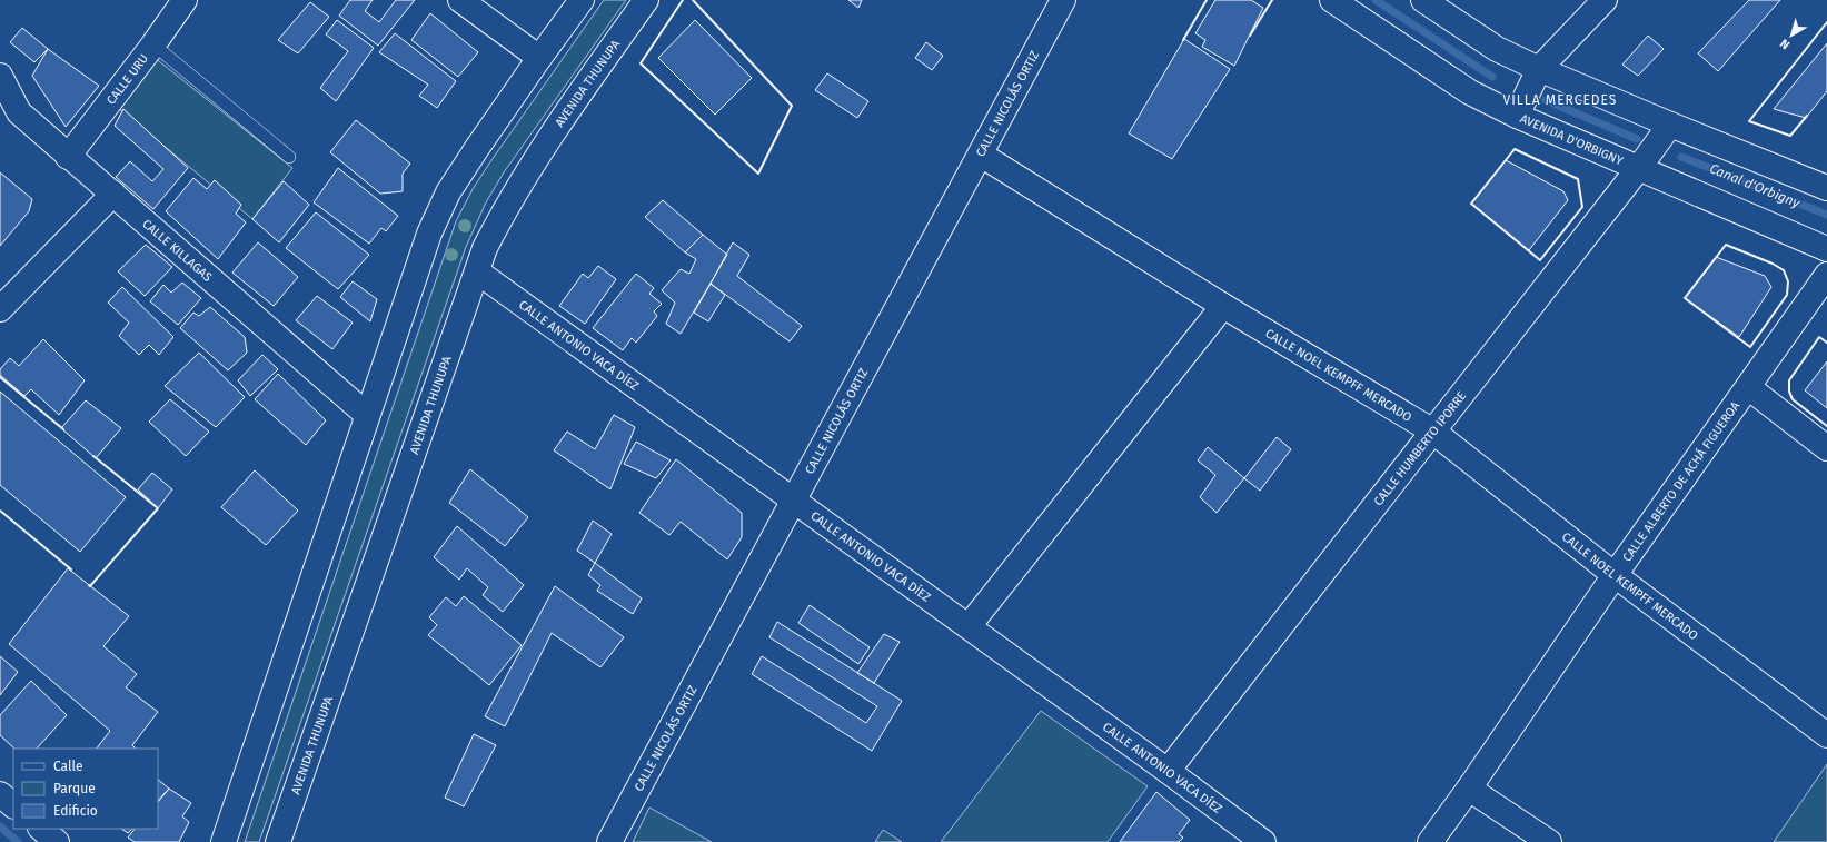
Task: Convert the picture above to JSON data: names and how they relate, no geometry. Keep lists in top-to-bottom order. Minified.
{"streets":{"street":["CALLE URU","AVENIDA THUNUPA","CALLE NICOLÁS ORTIZ","AVENIDA D'ORBIGNY","CALLE KILLAGAS","CALLE ANTONIO VACA DÍEZ","CALLE NOEL KEMPFF MERCADO","CALLE HUMBERTO IPORRE","CALLE ALBERTO DE ACHÁ FIGUEROA"]},"crossings":[["CALLE URU","CALLE KILLAGAS"],["AVENIDA THUNUPA","CALLE ANTONIO VACA DÍEZ"],["CALLE NICOLÁS ORTIZ","CALLE ANTONIO VACA DÍEZ"],["CALLE NICOLÁS ORTIZ","CALLE NOEL KEMPFF MERCADO"],["AVENIDA D'ORBIGNY","CALLE HUMBERTO IPORRE"],["CALLE ANTONIO VACA DÍEZ","CALLE HUMBERTO IPORRE"],["CALLE NOEL KEMPFF MERCADO","CALLE HUMBERTO IPORRE"],["CALLE NOEL KEMPFF MERCADO","CALLE ALBERTO DE ACHÁ FIGUEROA"]],"districts":["VILLA MERCEDES"],"water":["Canal d'Orbigny"],"legend":["Calle","Parque","Edificio"],"north":"bottom left"}
